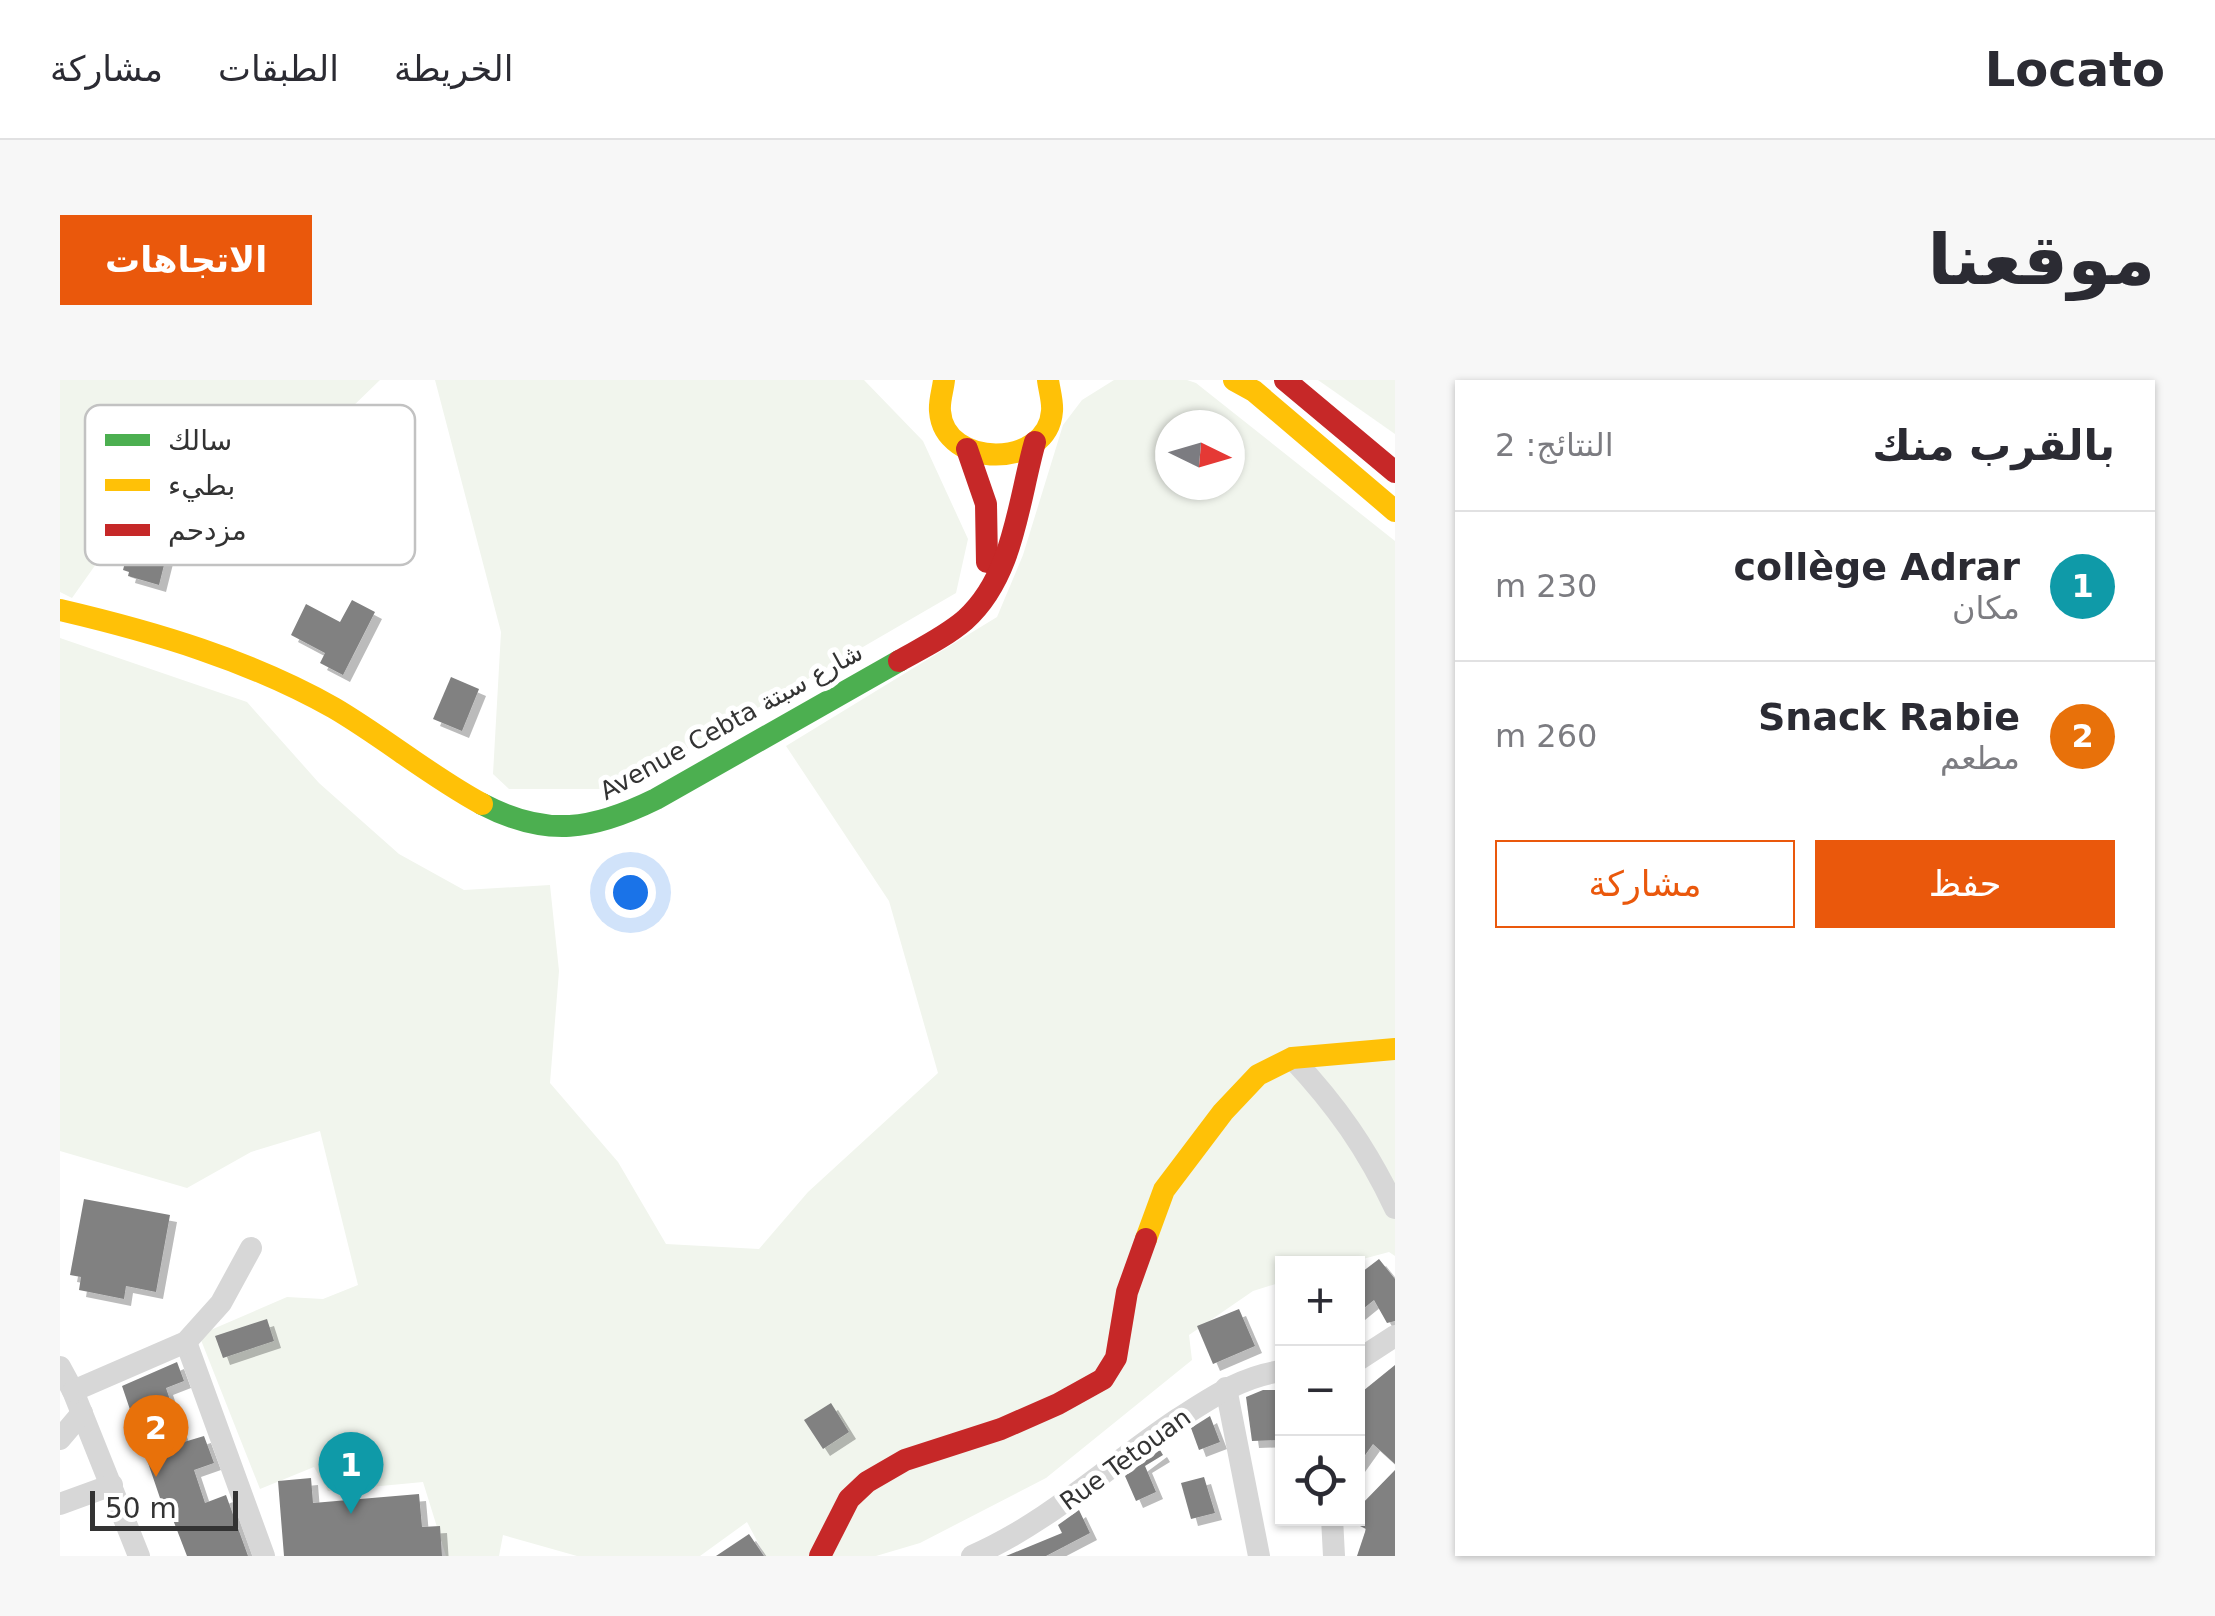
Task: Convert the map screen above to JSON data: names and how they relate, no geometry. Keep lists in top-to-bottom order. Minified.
{"streets":{"street":["Avenue Cebta شارع سبتة","Rue Tetouan"]},"legend":["سالك","بطيء","مزدحم"],"scale_bar":"50 m","north":"right","page":{"header":"Locato","nav":["الخريطة","الطبقات","مشاركة"],"buttons":["الاتجاهات",["حفظ","مشاركة"]],"title":"موقعنا","heading":["بالقرب منك","النتائج: 2"],"list":[{"mark":"1","name":"collège Adrar","note":"مكان","value":"230 m"},{"mark":"2","name":"Snack Rabie","note":"مطعم","value":"260 m"}],"map_buttons":["+","−"],"pins":["2","1"],"scale":"50 m"}}
